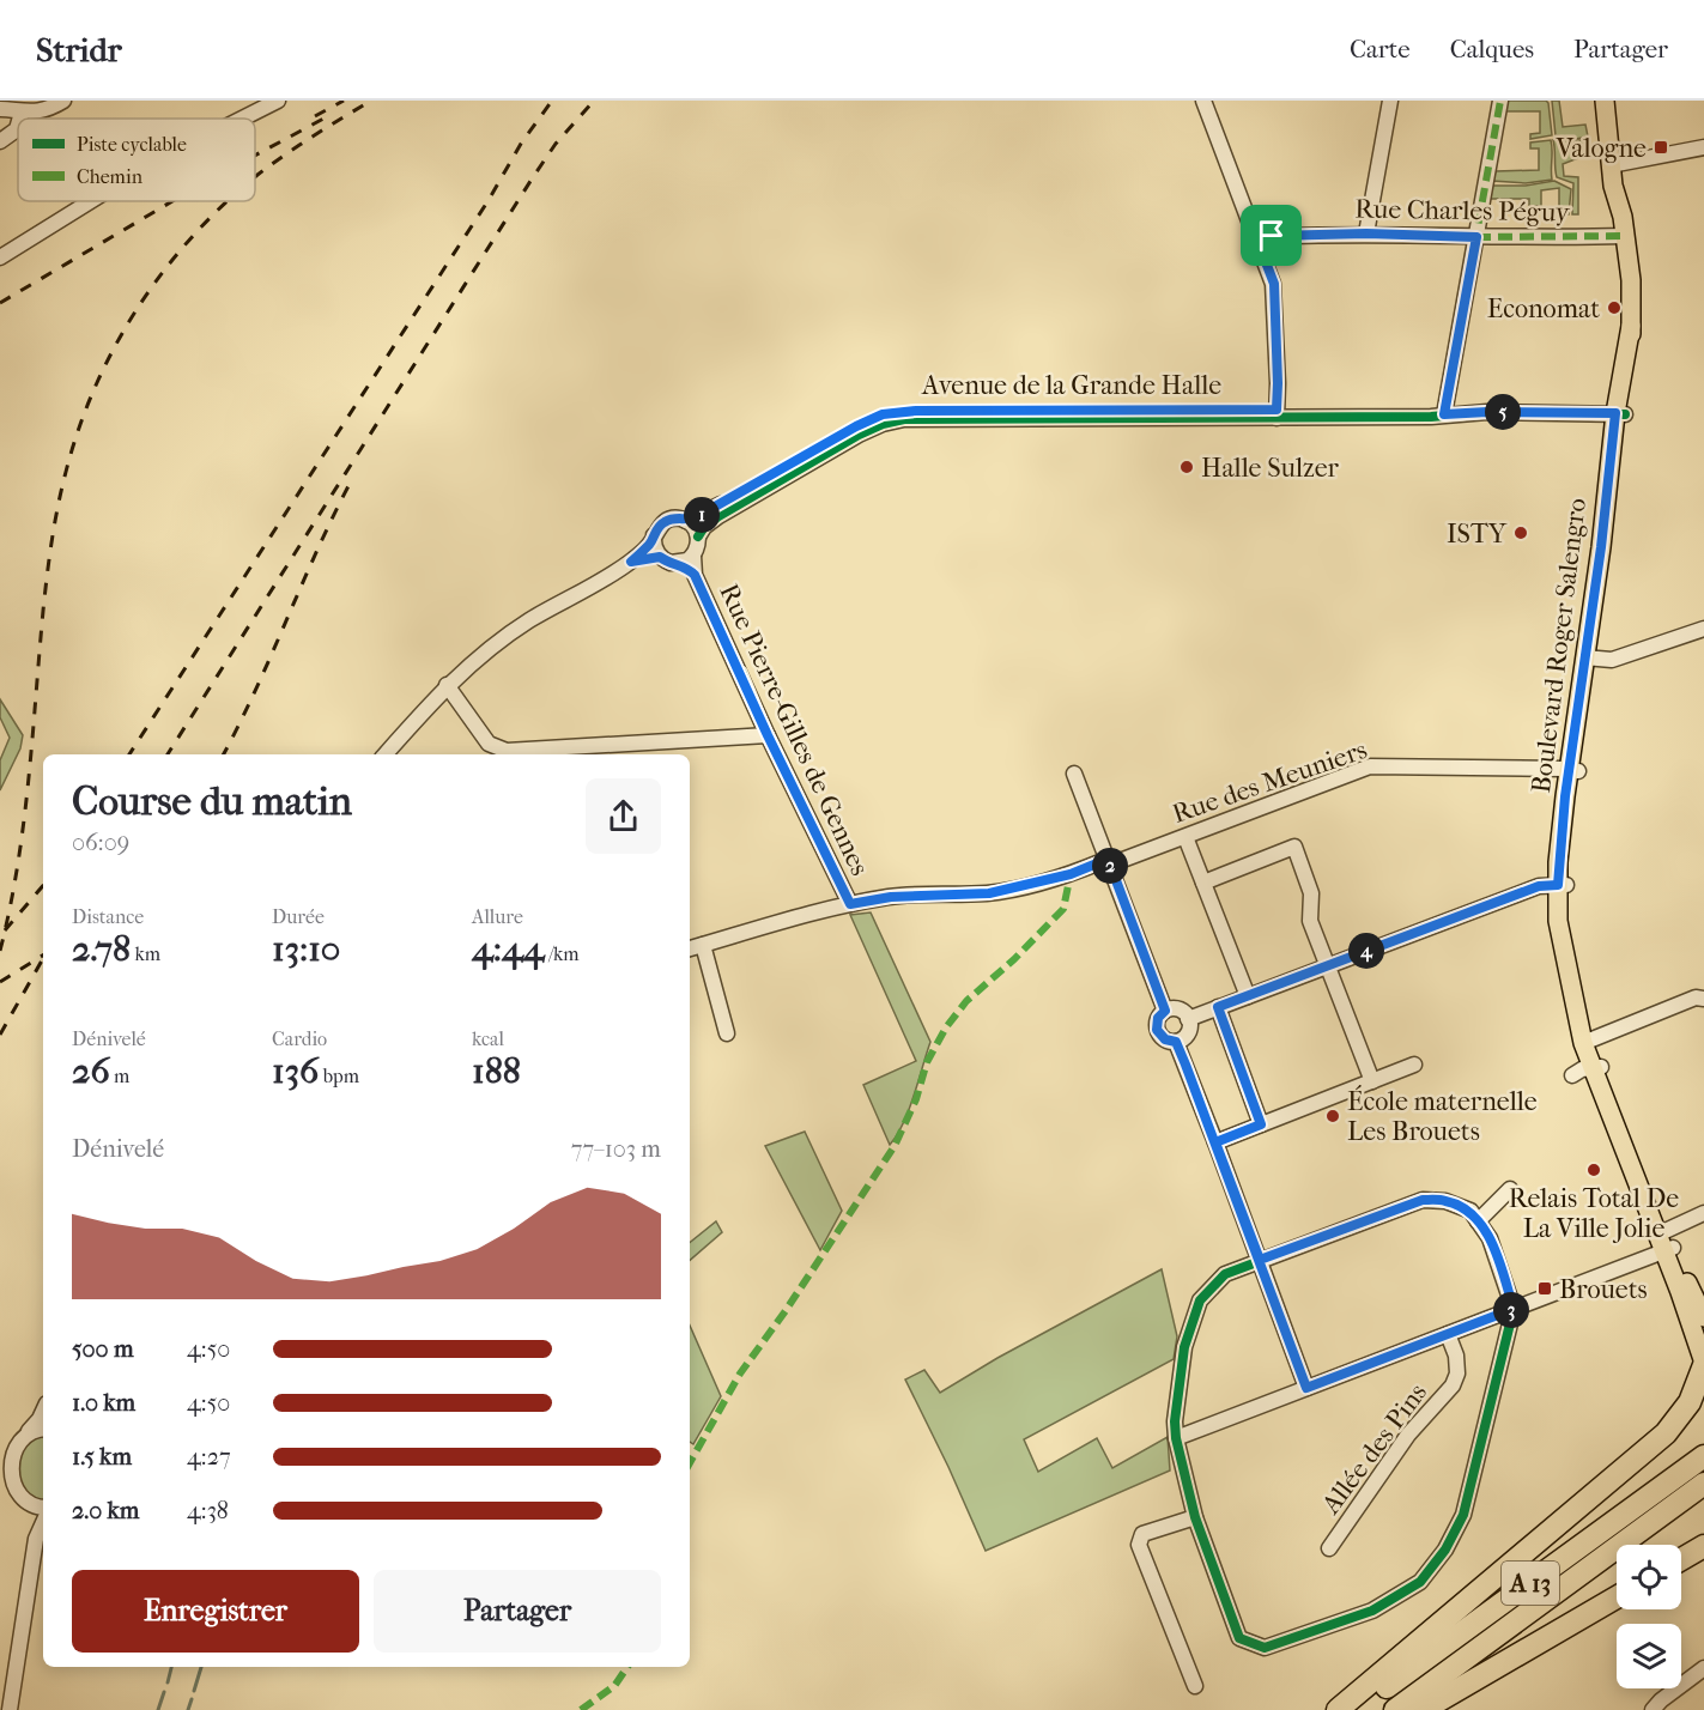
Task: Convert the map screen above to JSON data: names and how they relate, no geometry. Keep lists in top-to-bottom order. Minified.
{"streets":{"highway":["A 13"],"main road":["Boulevard Roger Salengro"],"street":["Rue Charles Péguy","Avenue de la Grande Halle","Rue Pierre-Gilles de Gennes","Rue des Meuniers","Allée des Pins"]},"crossings":[["Rue Charles Péguy","Boulevard Roger Salengro"],["Avenue de la Grande Halle","Boulevard Roger Salengro"],["Avenue de la Grande Halle","Rue Pierre-Gilles de Gennes"],["Boulevard Roger Salengro","Rue des Meuniers"],["Rue Pierre-Gilles de Gennes","Rue des Meuniers"]],"places":{"transit":["Valogne","Brouets"],"other":["Economat","Halle Sulzer","ISTY","École maternelle Les Brouets","Relais Total De La Ville Jolie"]},"legend":["Piste cyclable","Chemin"],"page":{"header":"Stridr","nav":["Carte","Calques","Partager"],"pins":["5","1","2","4","3"],"heading":["Course du matin","06:09"],"stats":[["Distance","2.78 km"],["Durée","13:10"],["Allure","4:44 /km"],["Dénivelé","26 m"],["Cardio","136 bpm"],["kcal","188"]],"chart":["Dénivelé","77–103 m"],"list":[{"name":"500 m","note":"4:50"},{"name":"1.0 km","note":"4:50"},{"name":"1.5 km","note":"4:27"},{"name":"2.0 km","note":"4:38"}],"buttons":["Enregistrer","Partager"]}}
